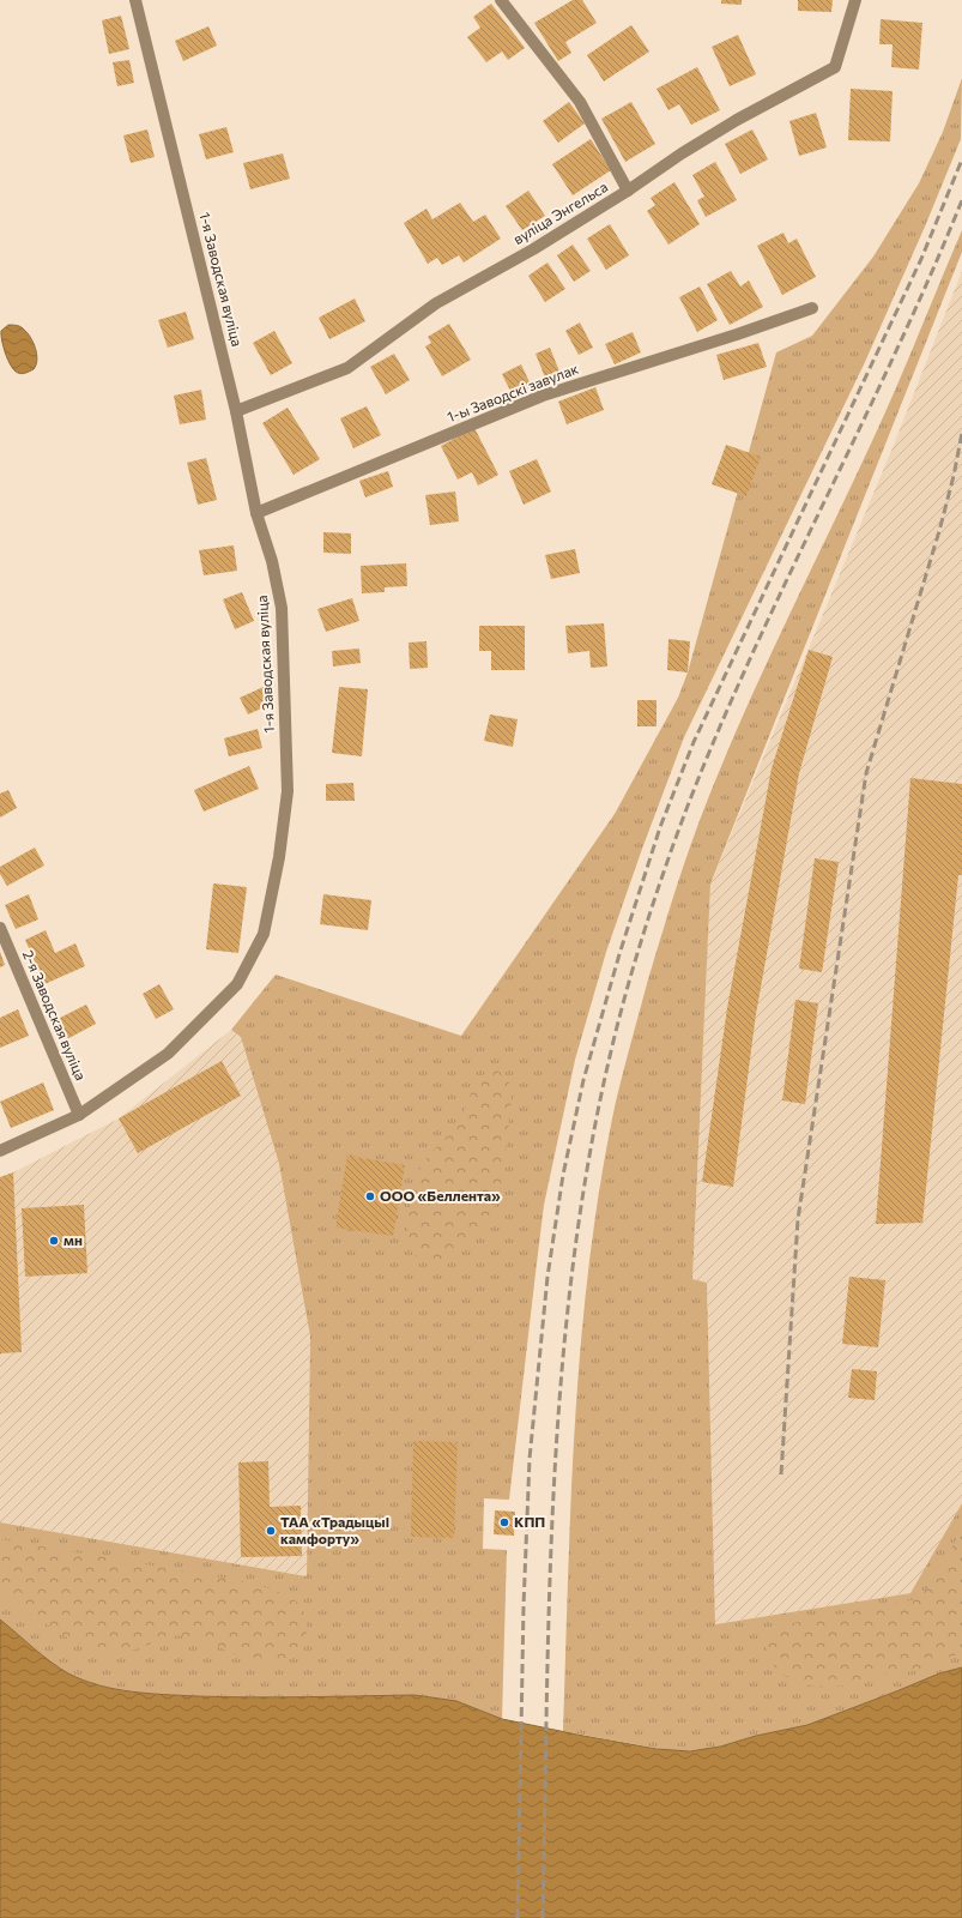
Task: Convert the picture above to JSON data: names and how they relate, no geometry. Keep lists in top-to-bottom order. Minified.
{"streets":{"street":["вуліца Энгельса","1-я Заводская вуліца","1-ы Заводскі завулак","2-я Заводская вуліца"]},"crossings":[["вуліца Энгельса","1-я Заводская вуліца"],["1-я Заводская вуліца","1-ы Заводскі завулак"],["1-я Заводская вуліца","2-я Заводская вуліца"]],"places":["ООО «Беллента»","мн","КПП","ТАА «Традыцыі камфорту»"]}
